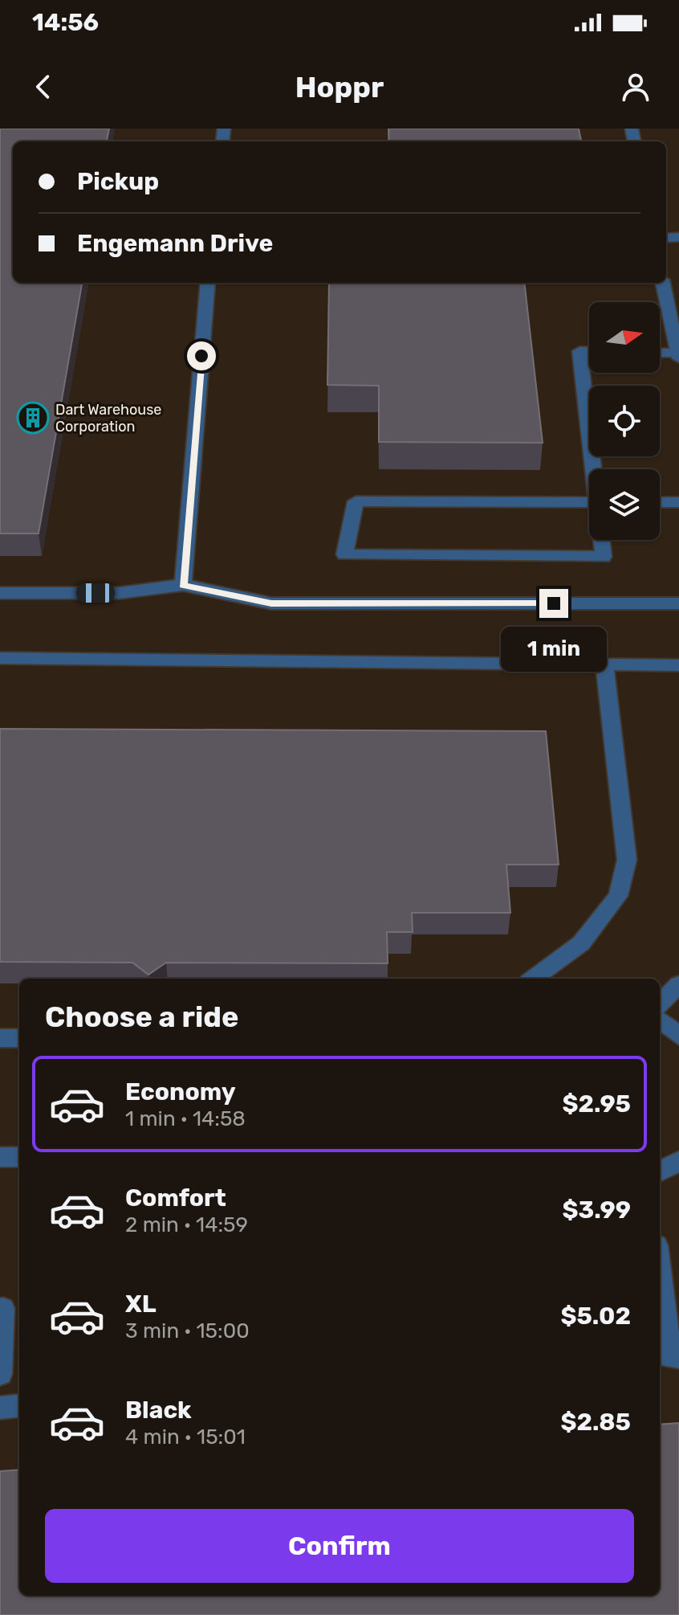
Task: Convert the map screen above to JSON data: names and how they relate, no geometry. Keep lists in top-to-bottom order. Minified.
{"places":{"building":["Dart Warehouse Corporation"]},"north":"right","page":{"status":"14:56","header":"Hoppr","banner":["Pickup","Engemann Drive"],"bubble":"1 min","heading":"Choose a ride","list":[{"name":"Economy","note":"1 min · 14:58","value":"$2.95"},{"name":"Comfort","note":"2 min · 14:59","value":"$3.99"},{"name":"XL","note":"3 min · 15:00","value":"$5.02"},{"name":"Black","note":"4 min · 15:01","value":"$2.85"}],"buttons":"Confirm"}}
